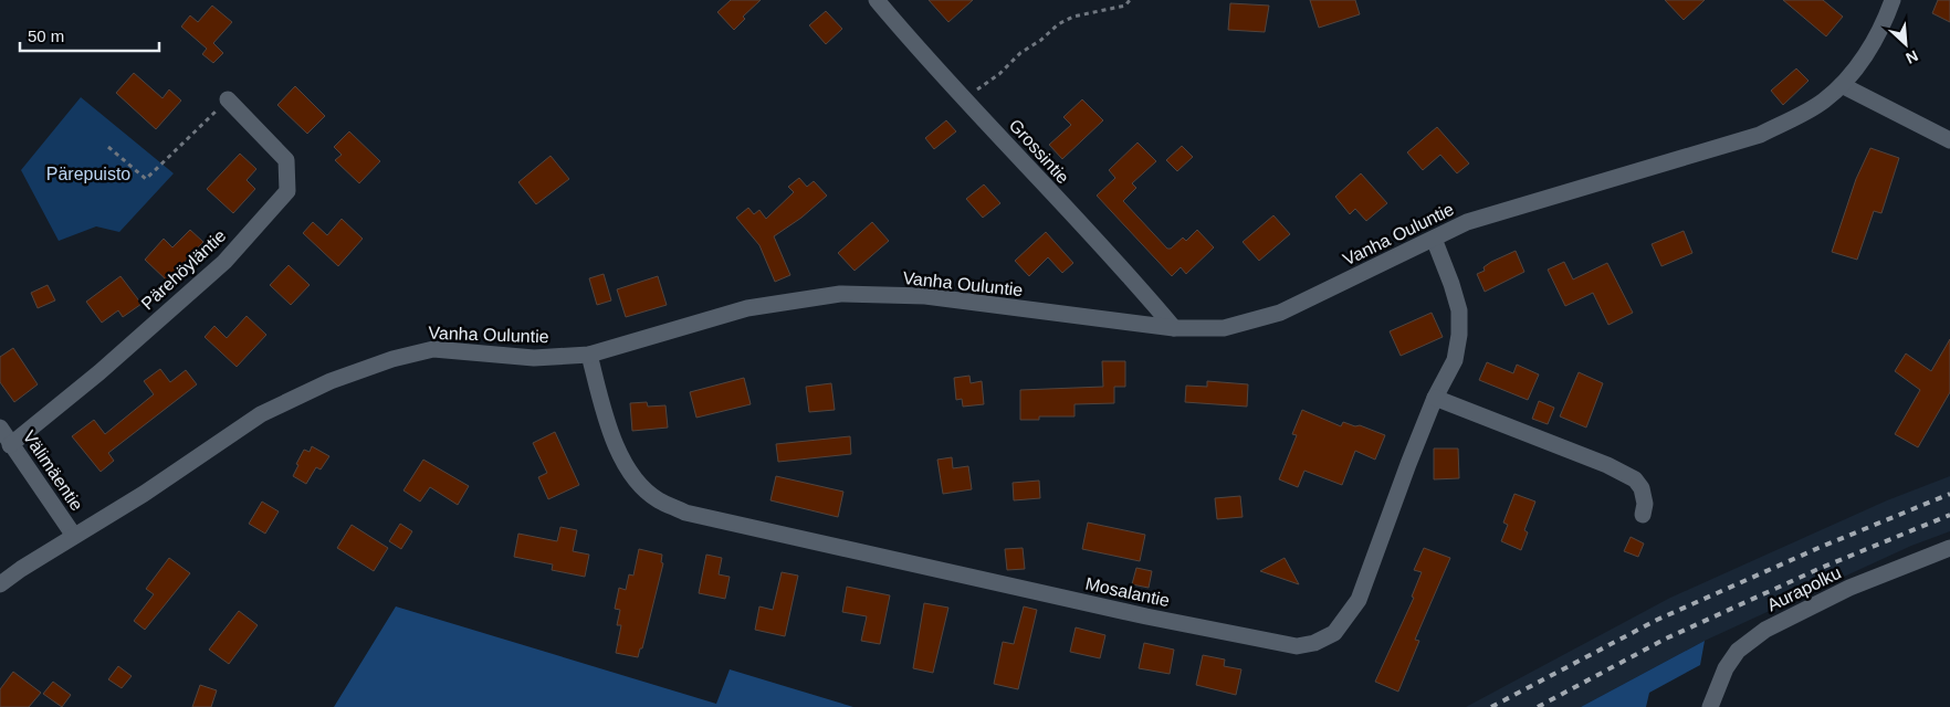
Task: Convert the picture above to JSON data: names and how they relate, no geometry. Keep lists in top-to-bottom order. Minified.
{"streets":{"street":["Grossintie","Vanha Ouluntie","Pärehöyläntie","Välimäentie","Aurapolku","Mosalantie"]},"crossings":[["Grossintie","Vanha Ouluntie"],["Vanha Ouluntie","Välimäentie"],["Vanha Ouluntie","Mosalantie"],["Pärehöyläntie","Välimäentie"]],"parks":["Pärepuisto"],"scale_bar":"50 m","north":"bottom right"}
